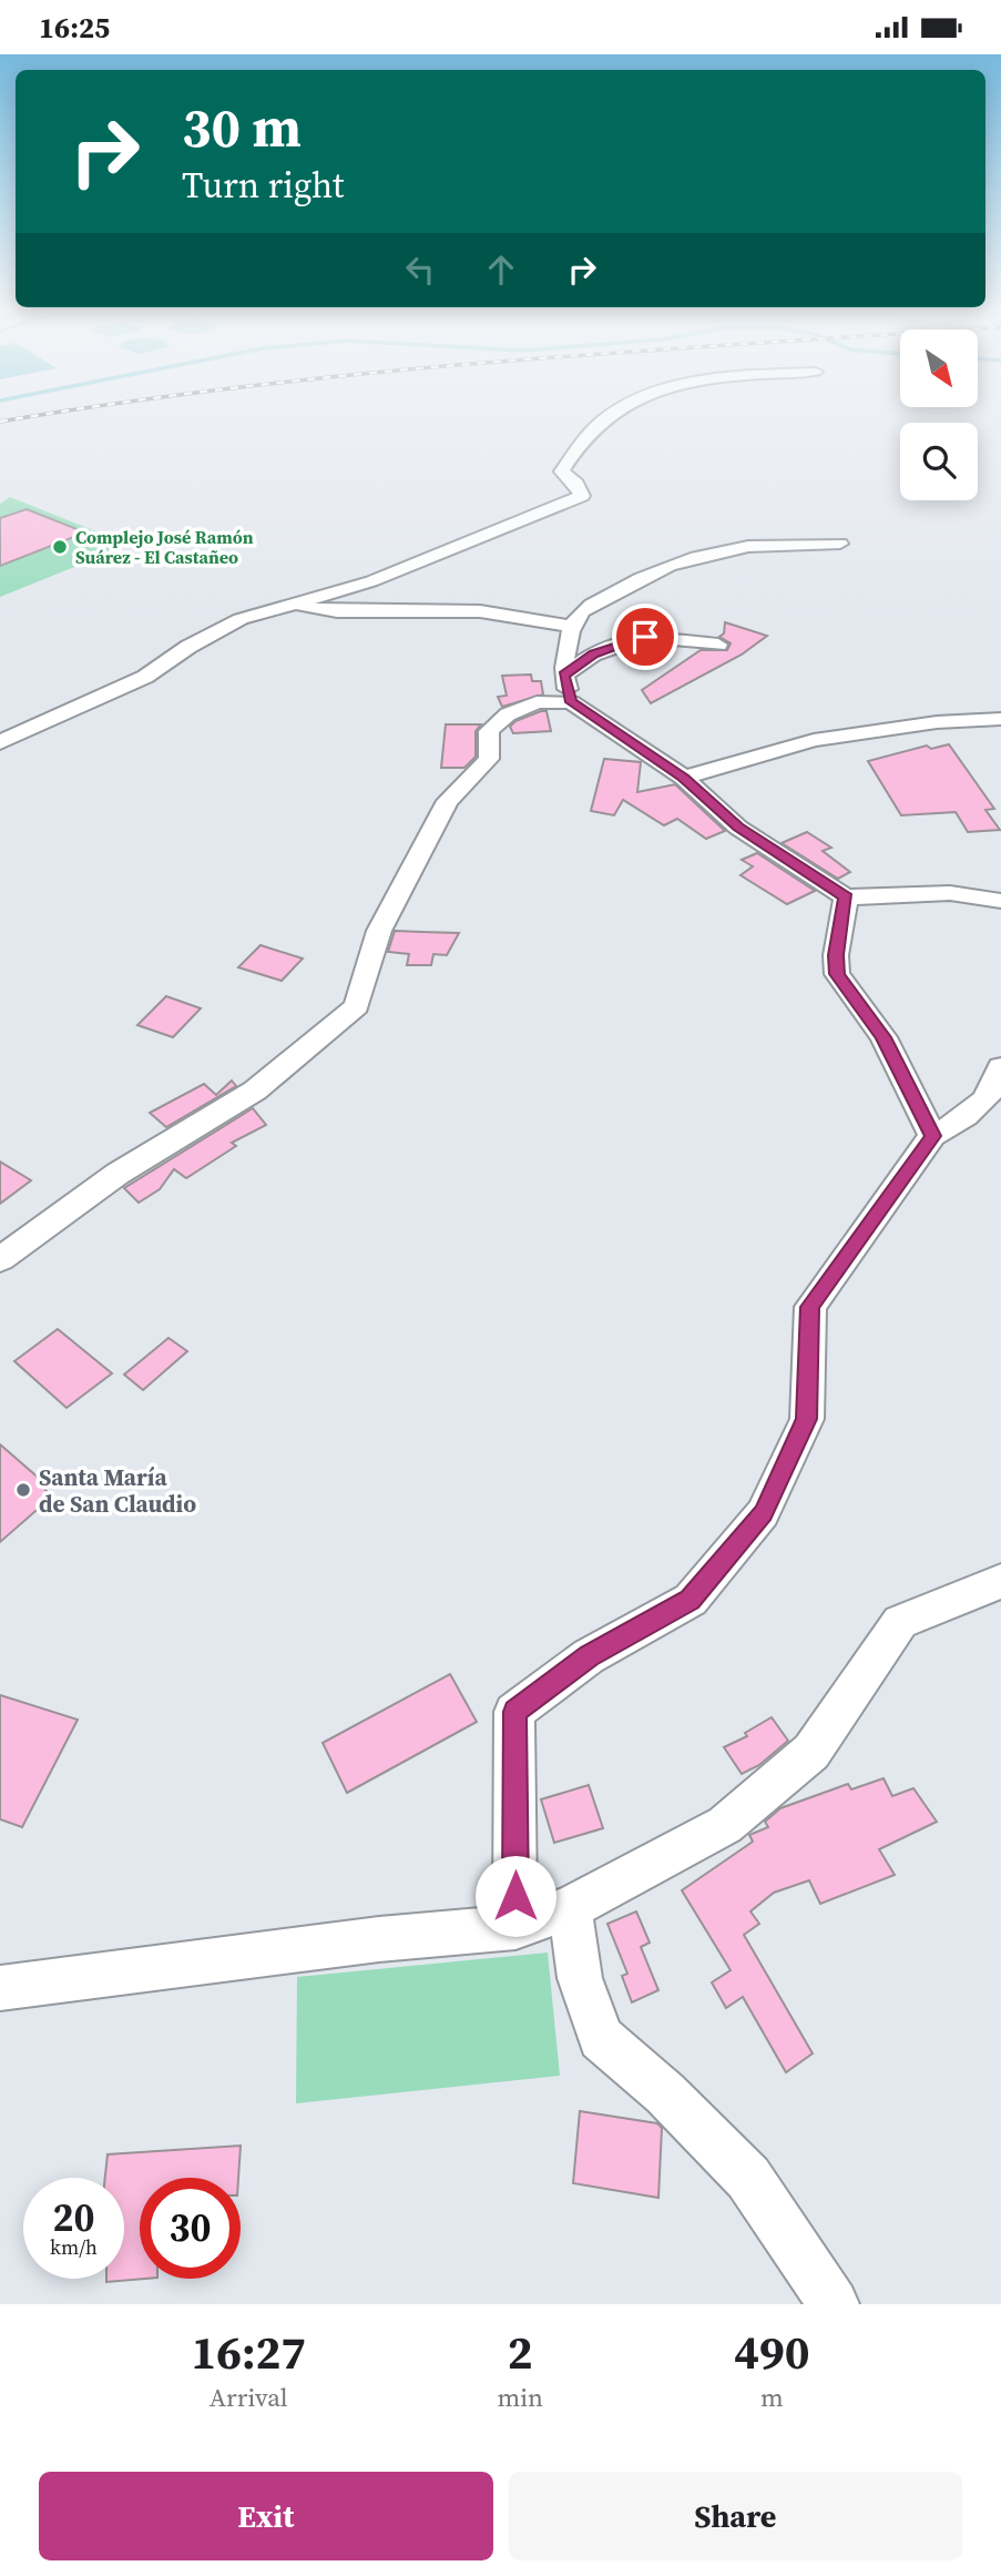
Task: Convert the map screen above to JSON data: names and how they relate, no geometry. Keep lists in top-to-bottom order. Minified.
{"places":["Complejo José Ramón Suárez - El Castañeo","Santa María de San Claudio"],"north":"bottom right","page":{"status":"16:25","turn":["30 m","Turn right"],"speed":"20 km/h","limit":"30","eta":["16:27","Arrival","2","min","490","m"],"buttons":["Exit","Share"]}}
